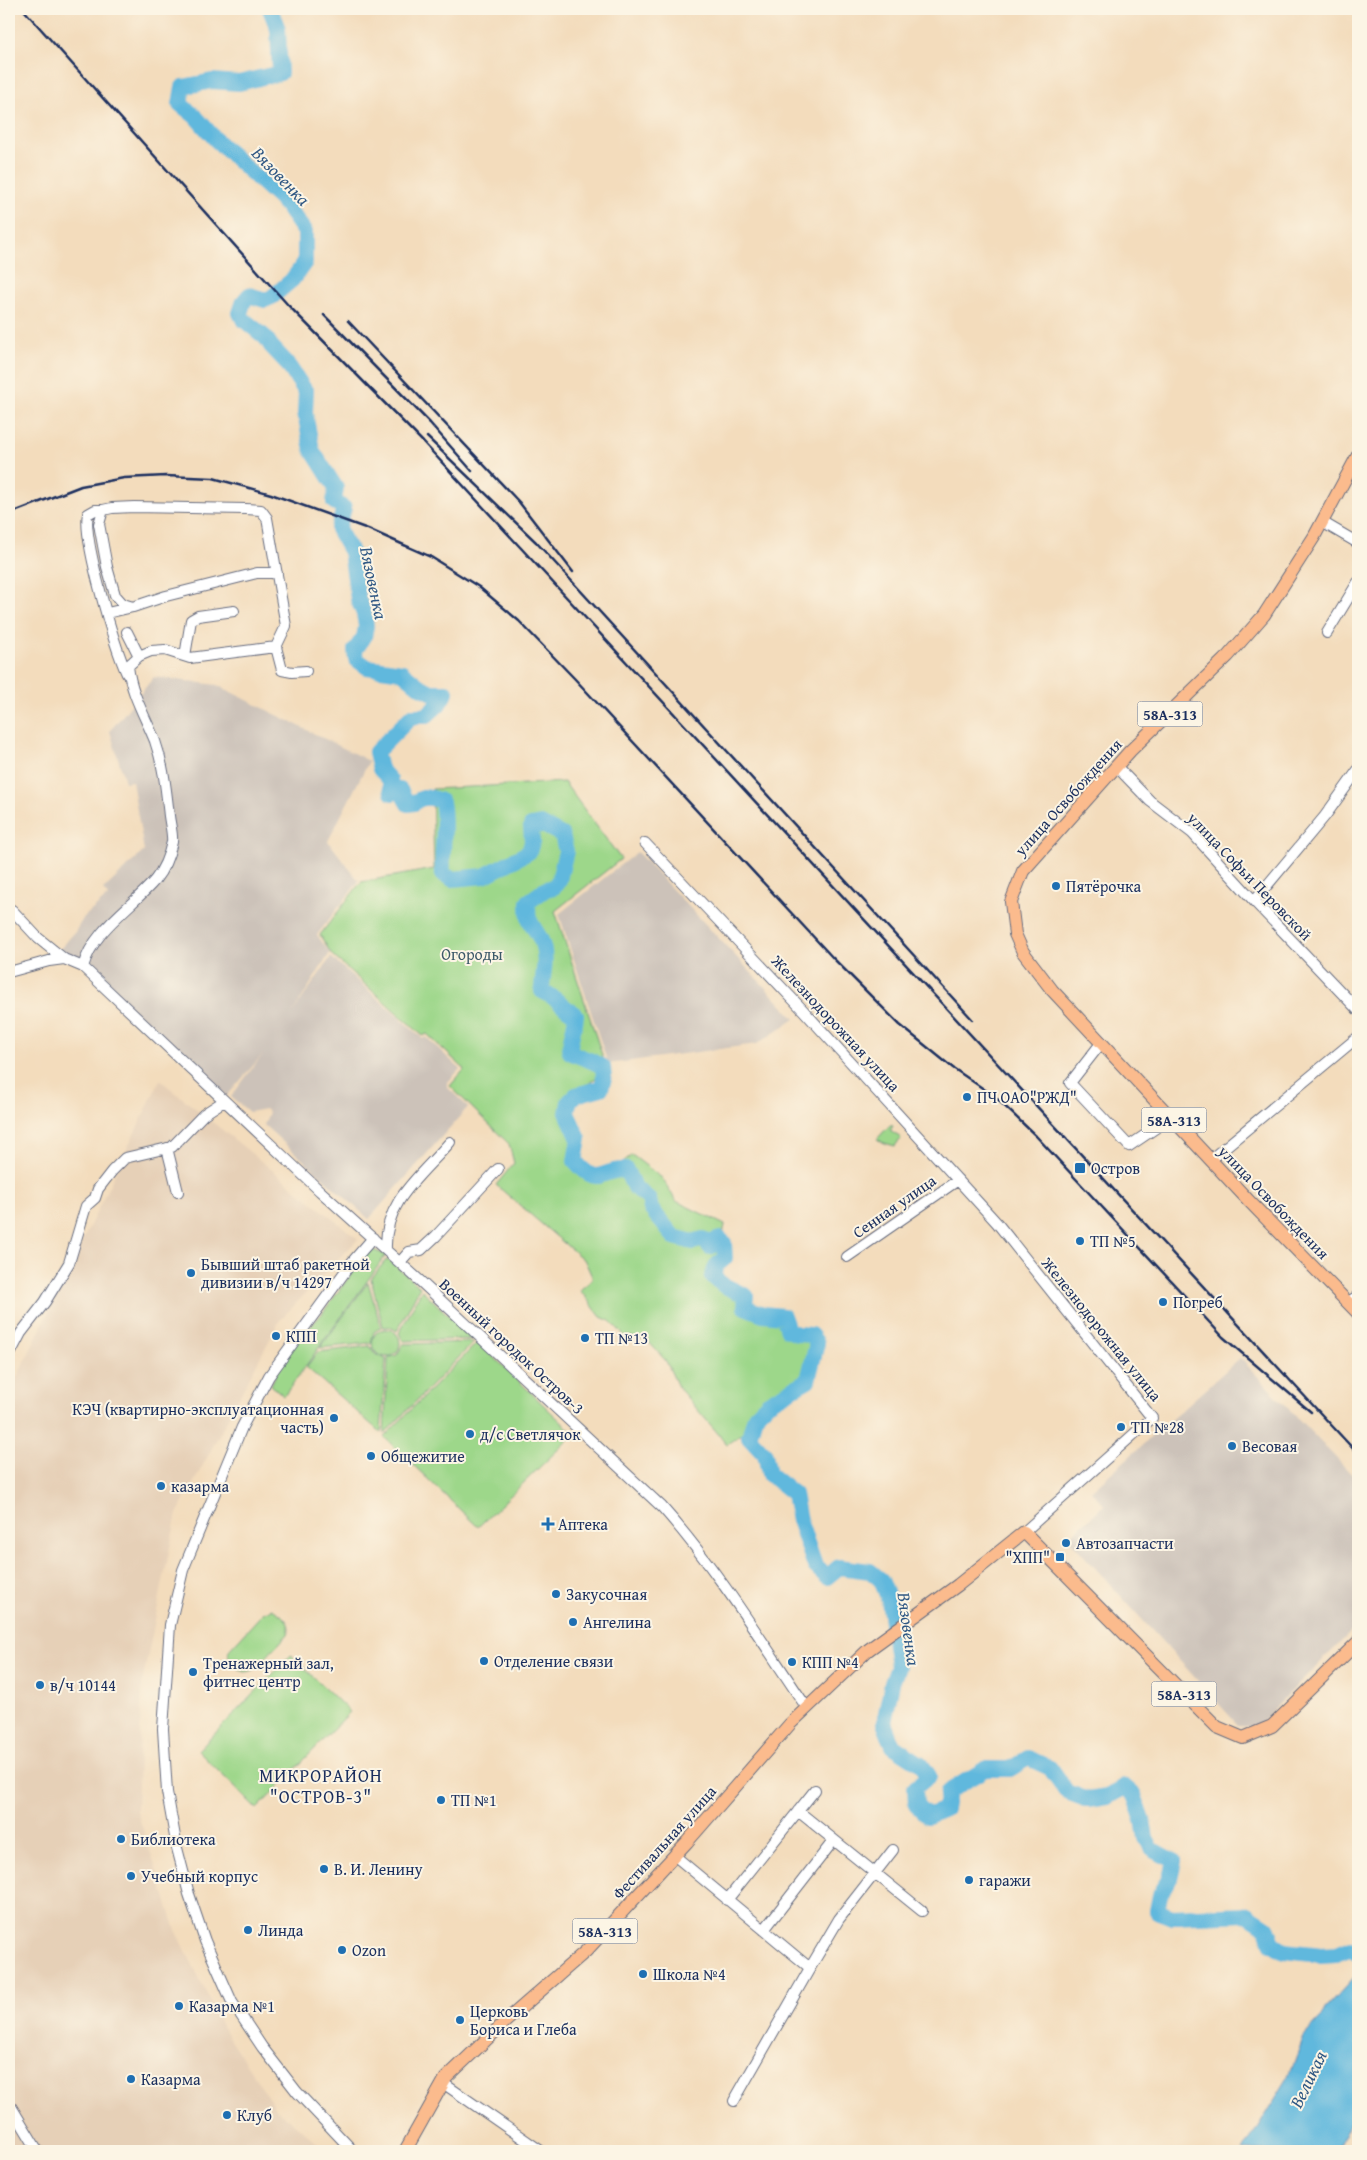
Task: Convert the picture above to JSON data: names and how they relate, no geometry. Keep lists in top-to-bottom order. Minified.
{"streets":{"main road":["58А-313","улица Освобождения","Фестивальная улица"],"street":["улица Софьи Перовской","Железнодорожная улица","Сенная улица","Военный городок Остров-3"]},"crossings":[["58А-313","Железнодорожная улица"],["58А-313","Военный городок Остров-3"],["58А-313","Фестивальная улица"],["улица Освобождения","улица Софьи Перовской"],["Железнодорожная улица","Сенная улица"],["Военный городок Остров-3","Фестивальная улица"]],"districts":["МИКРОРАЙОН \"ОСТРОВ-3\""],"water":["Вязовенка","Великая"],"parks":["Огороды"],"places":{"other":["Пятёрочка","ПЧ ОАО\"РЖД\"","ТП №5","Бывший штаб ракетной дивизии в/ч 14297","Погреб","КПП","ТП №13","КЭЧ (квартирно-эксплуатационная часть)","ТП №28","д/с Светлячок","Весовая","Общежитие","казарма","Автозапчасти","Закусочная","Ангелина","Отделение связи","КПП №4","Тренажерный зал, фитнес центр","в/ч 10144","ТП №1","Библиотека","В. И. Ленину","Учебный корпус","гаражи","Линда","Ozon","Школа №4","Казарма №1","Церковь Бориса и Глеба","Казарма","Клуб"],"transit":["Остров","\"ХПП\""],"health":["Аптека"]}}
